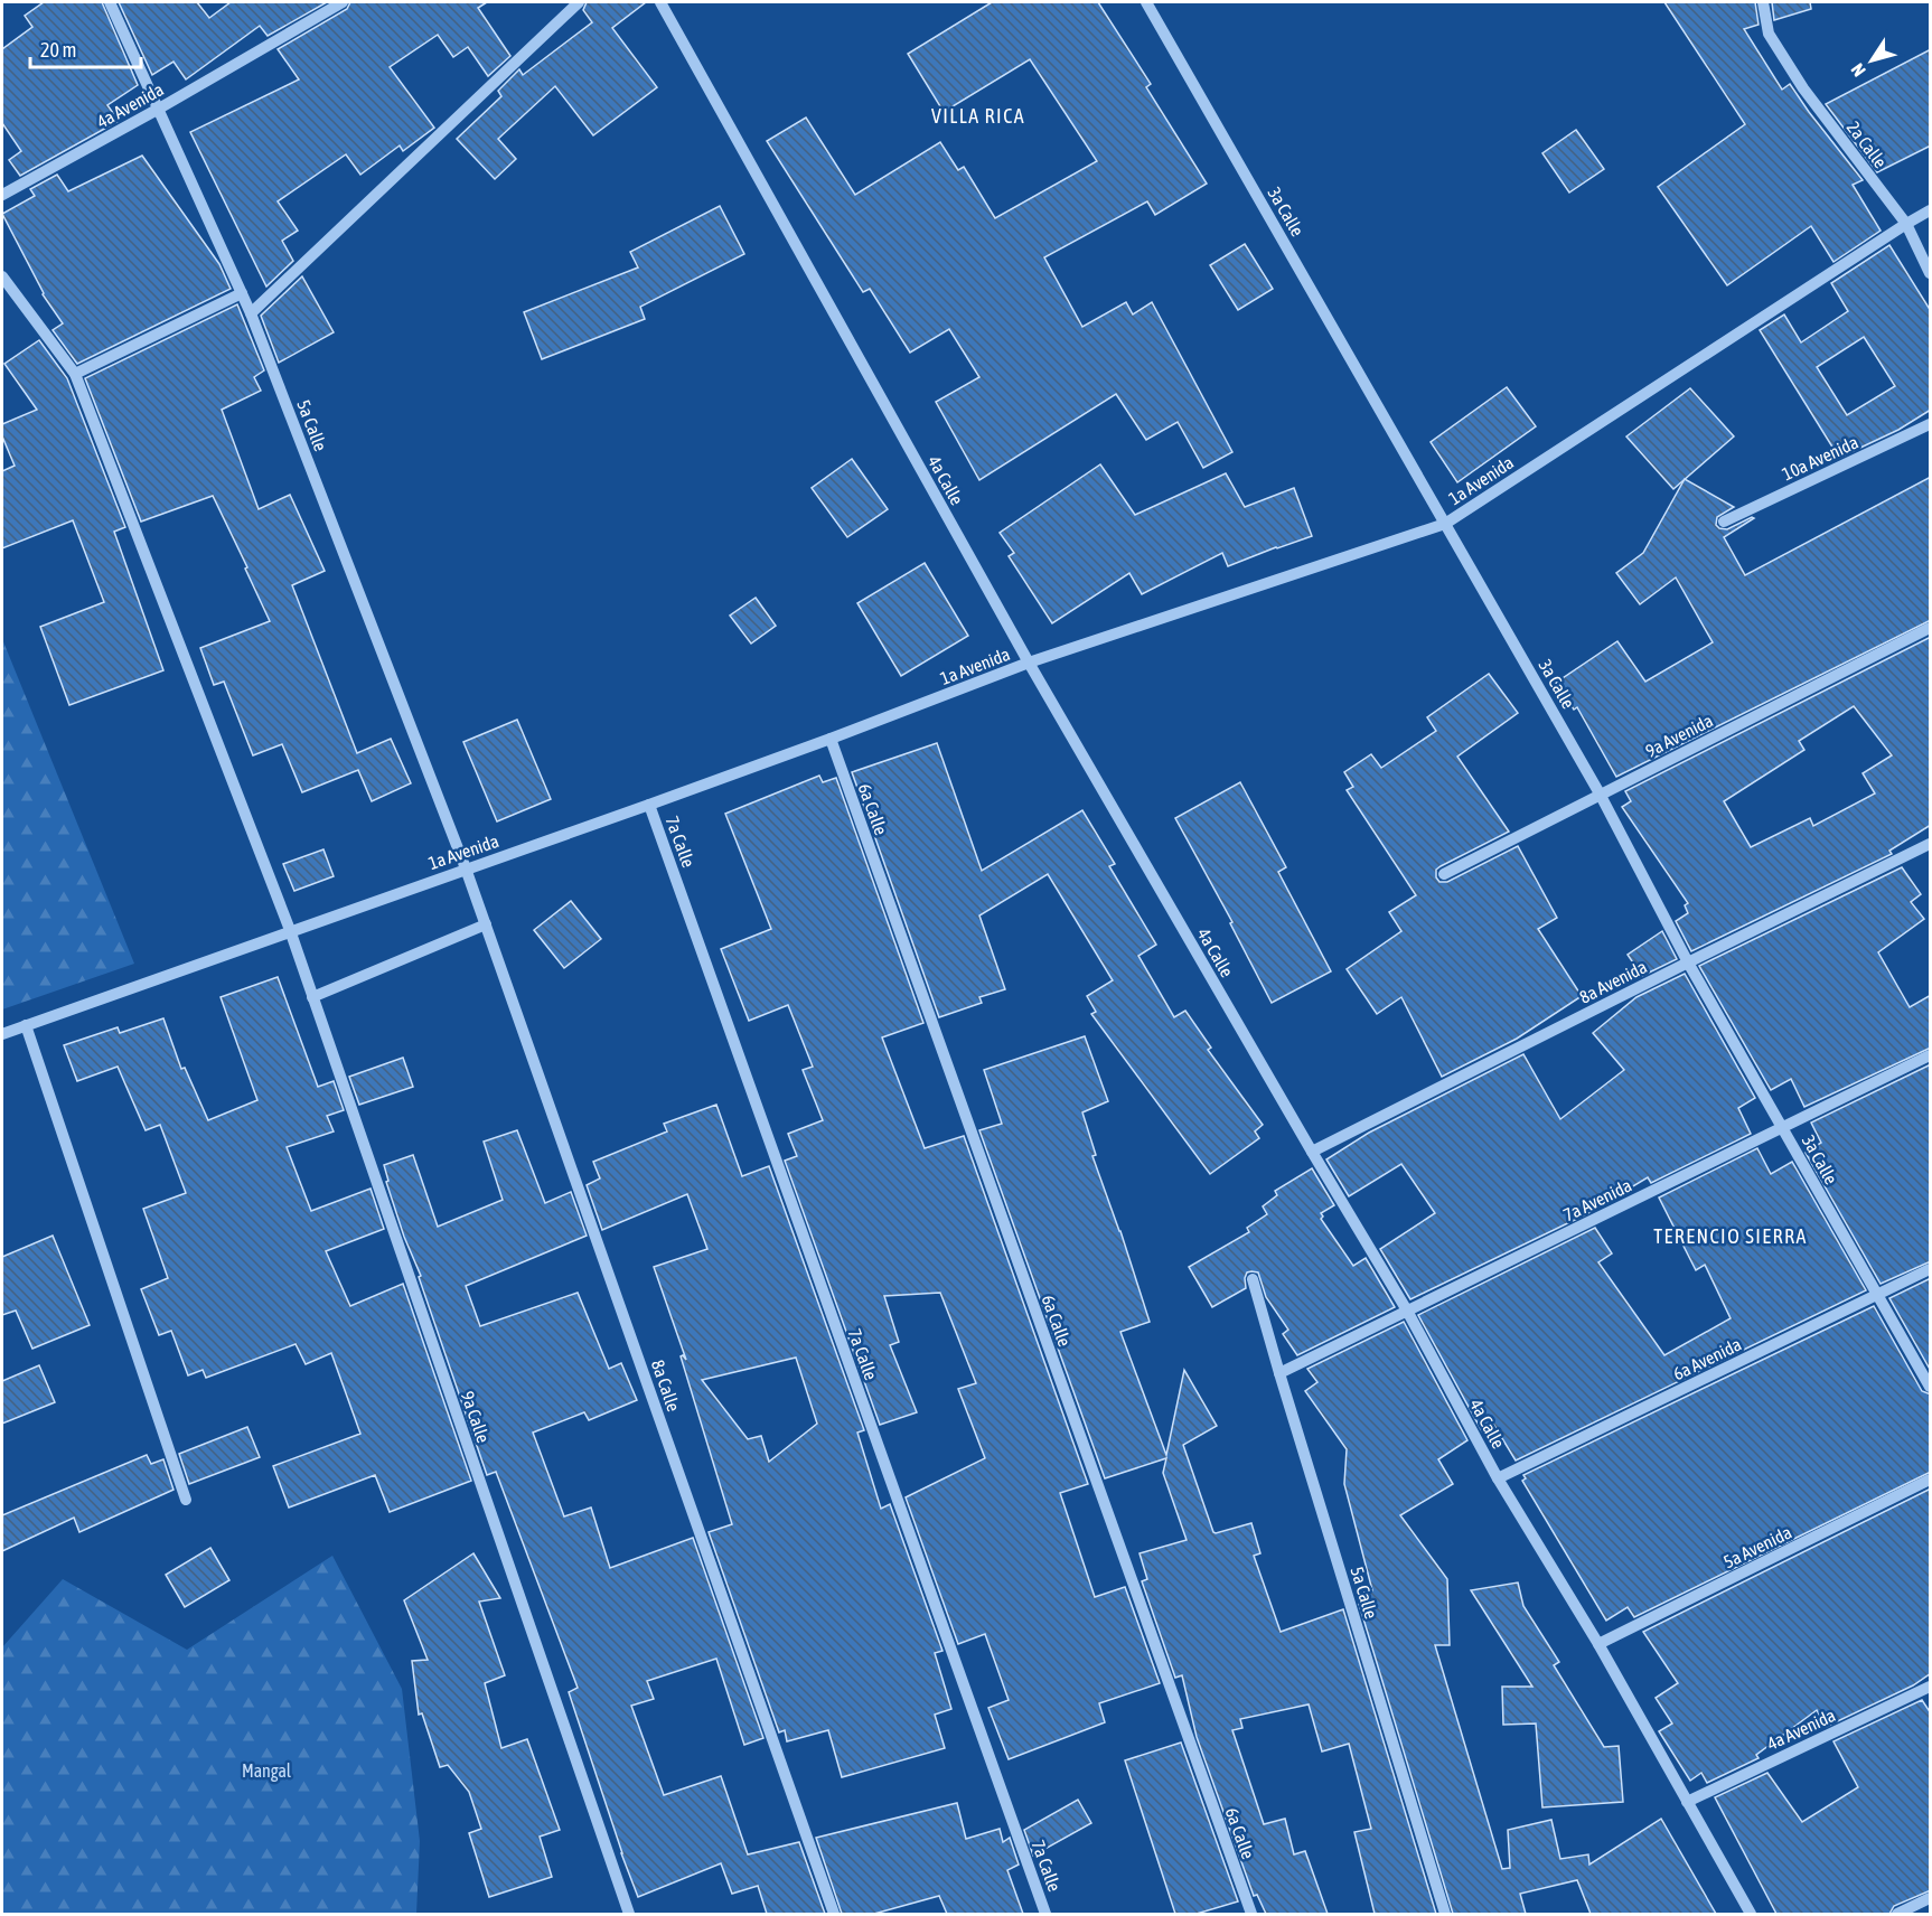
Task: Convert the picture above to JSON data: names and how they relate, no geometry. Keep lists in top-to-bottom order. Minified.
{"streets":{"street":["4a Avenida","2a Calle","3a Calle","5a Calle","10a Avenida","4a Calle","1a Avenida","9a Avenida","6a Calle","7a Calle","8a Avenida","7a Avenida","6a Avenida","8a Calle","9a Calle","5a Avenida"]},"crossings":[["4a Avenida","5a Calle"],["4a Avenida","4a Calle"],["2a Calle","1a Avenida"],["3a Calle","1a Avenida"],["3a Calle","9a Avenida"],["3a Calle","8a Avenida"],["3a Calle","7a Avenida"],["3a Calle","6a Avenida"],["5a Calle","1a Avenida"],["5a Calle","7a Avenida"],["5a Calle","8a Calle"],["4a Calle","1a Avenida"],["4a Calle","8a Avenida"],["4a Calle","7a Avenida"],["4a Calle","6a Avenida"],["4a Calle","5a Avenida"],["1a Avenida","6a Calle"],["1a Avenida","7a Calle"],["1a Avenida","8a Calle"],["1a Avenida","9a Calle"]],"districts":["VILLA RICA","TERENCIO SIERRA"],"parks":["Mangal"],"scale_bar":"20 m","north":"bottom left"}
